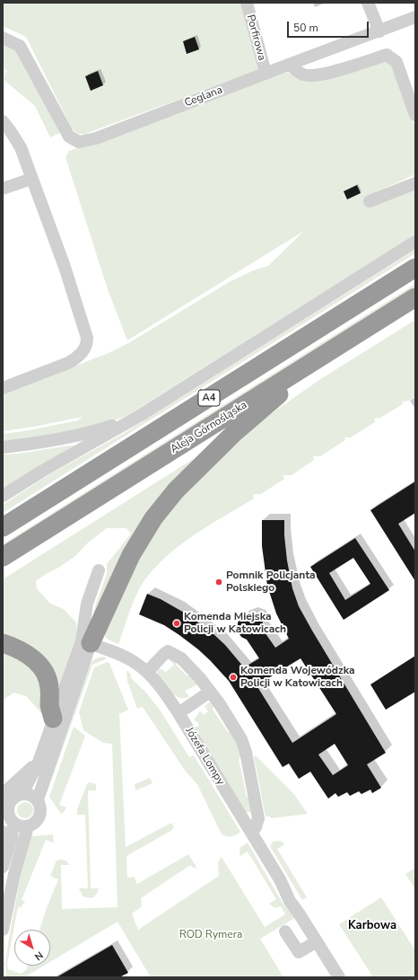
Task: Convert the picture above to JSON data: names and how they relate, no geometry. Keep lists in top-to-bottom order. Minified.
{"streets":{"highway":["A4","Aleja Górnośląska"],"street":["Porfirowa","Ceglana","Józefa Lompy"]},"crossings":[["Porfirowa","Ceglana"]],"districts":["Karbowa"],"parks":["ROD Rymera"],"places":["Pomnik Policjanta Polskiego","Komenda Miejska Policji w Katowicach","Komenda Wojewódzka Policji w Katowicach"],"scale_bar":"50 m","north":"bottom right"}
